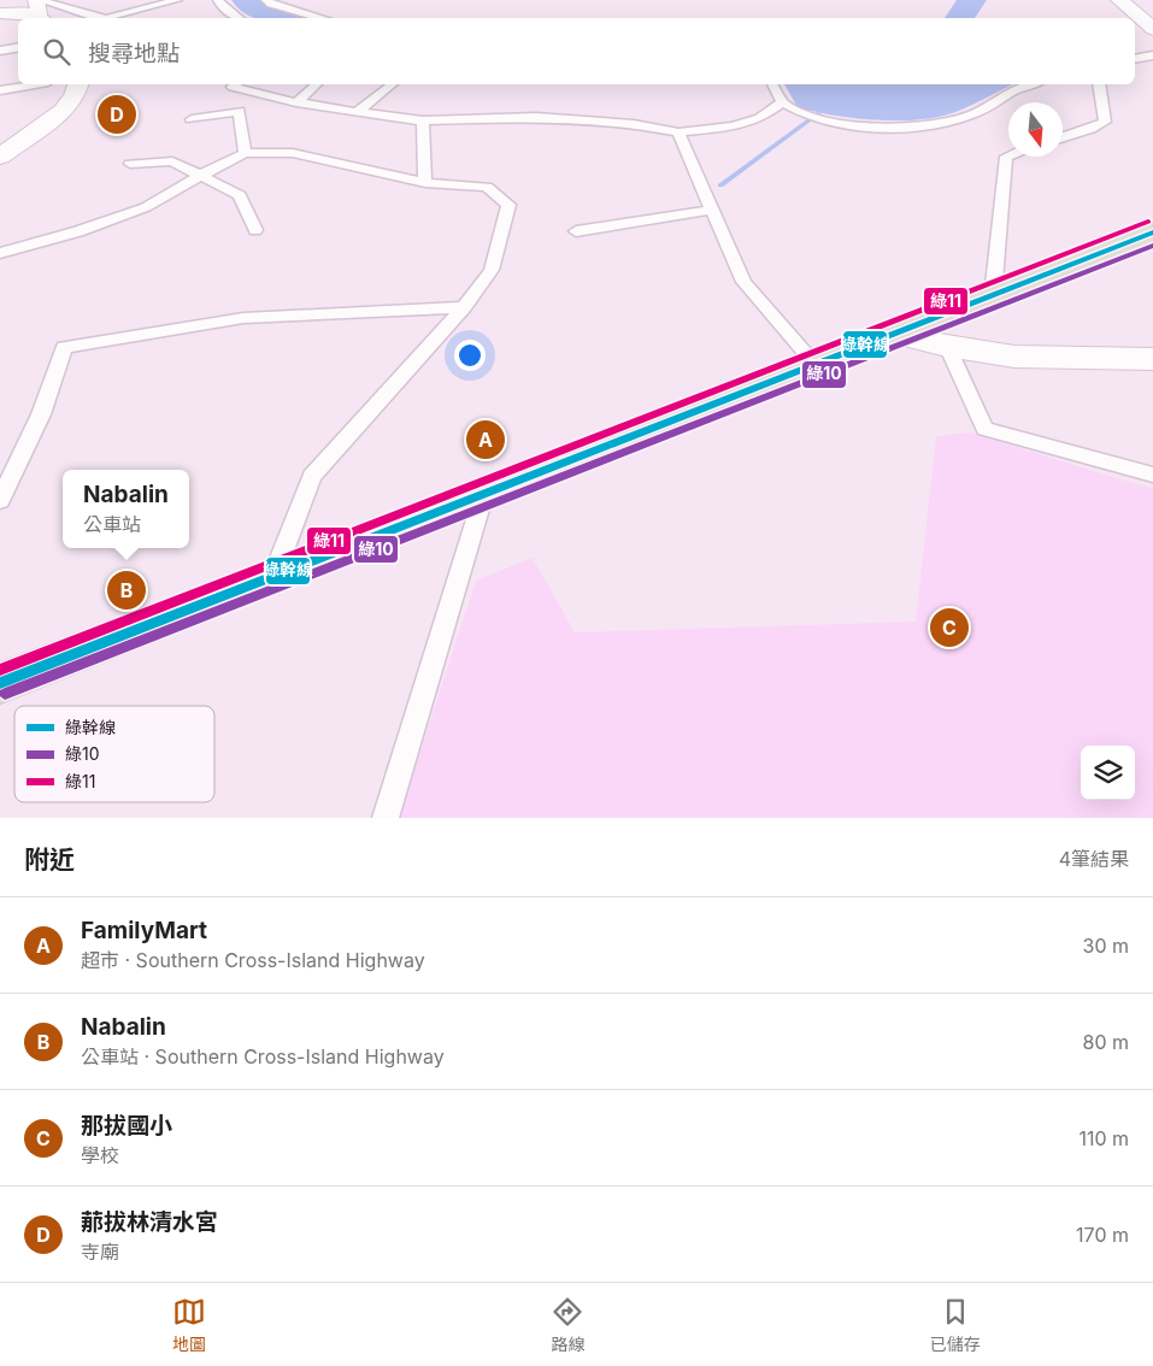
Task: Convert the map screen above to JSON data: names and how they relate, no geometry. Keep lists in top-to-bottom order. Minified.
{"lines":["transit line 綠11","transit line 綠幹線","transit line 綠10"],"legend":["綠幹線","綠10","綠11"],"north":"bottom","page":{"search":"搜尋地點","pins":["D","A","B","C"],"popup":["Nabalin","公車站"],"heading":["附近","4筆結果"],"list":[{"mark":"A","name":"FamilyMart","note":"超市 · Southern Cross-Island Highway","value":"30 m"},{"mark":"B","name":"Nabalin","note":"公車站 · Southern Cross-Island Highway","value":"80 m"},{"mark":"C","name":"那拔國小","note":"學校","value":"110 m"},{"mark":"D","name":"𦰡拔林清水宮","note":"寺廟","value":"170 m"}],"nav":["地圖","路線","已儲存"]}}
